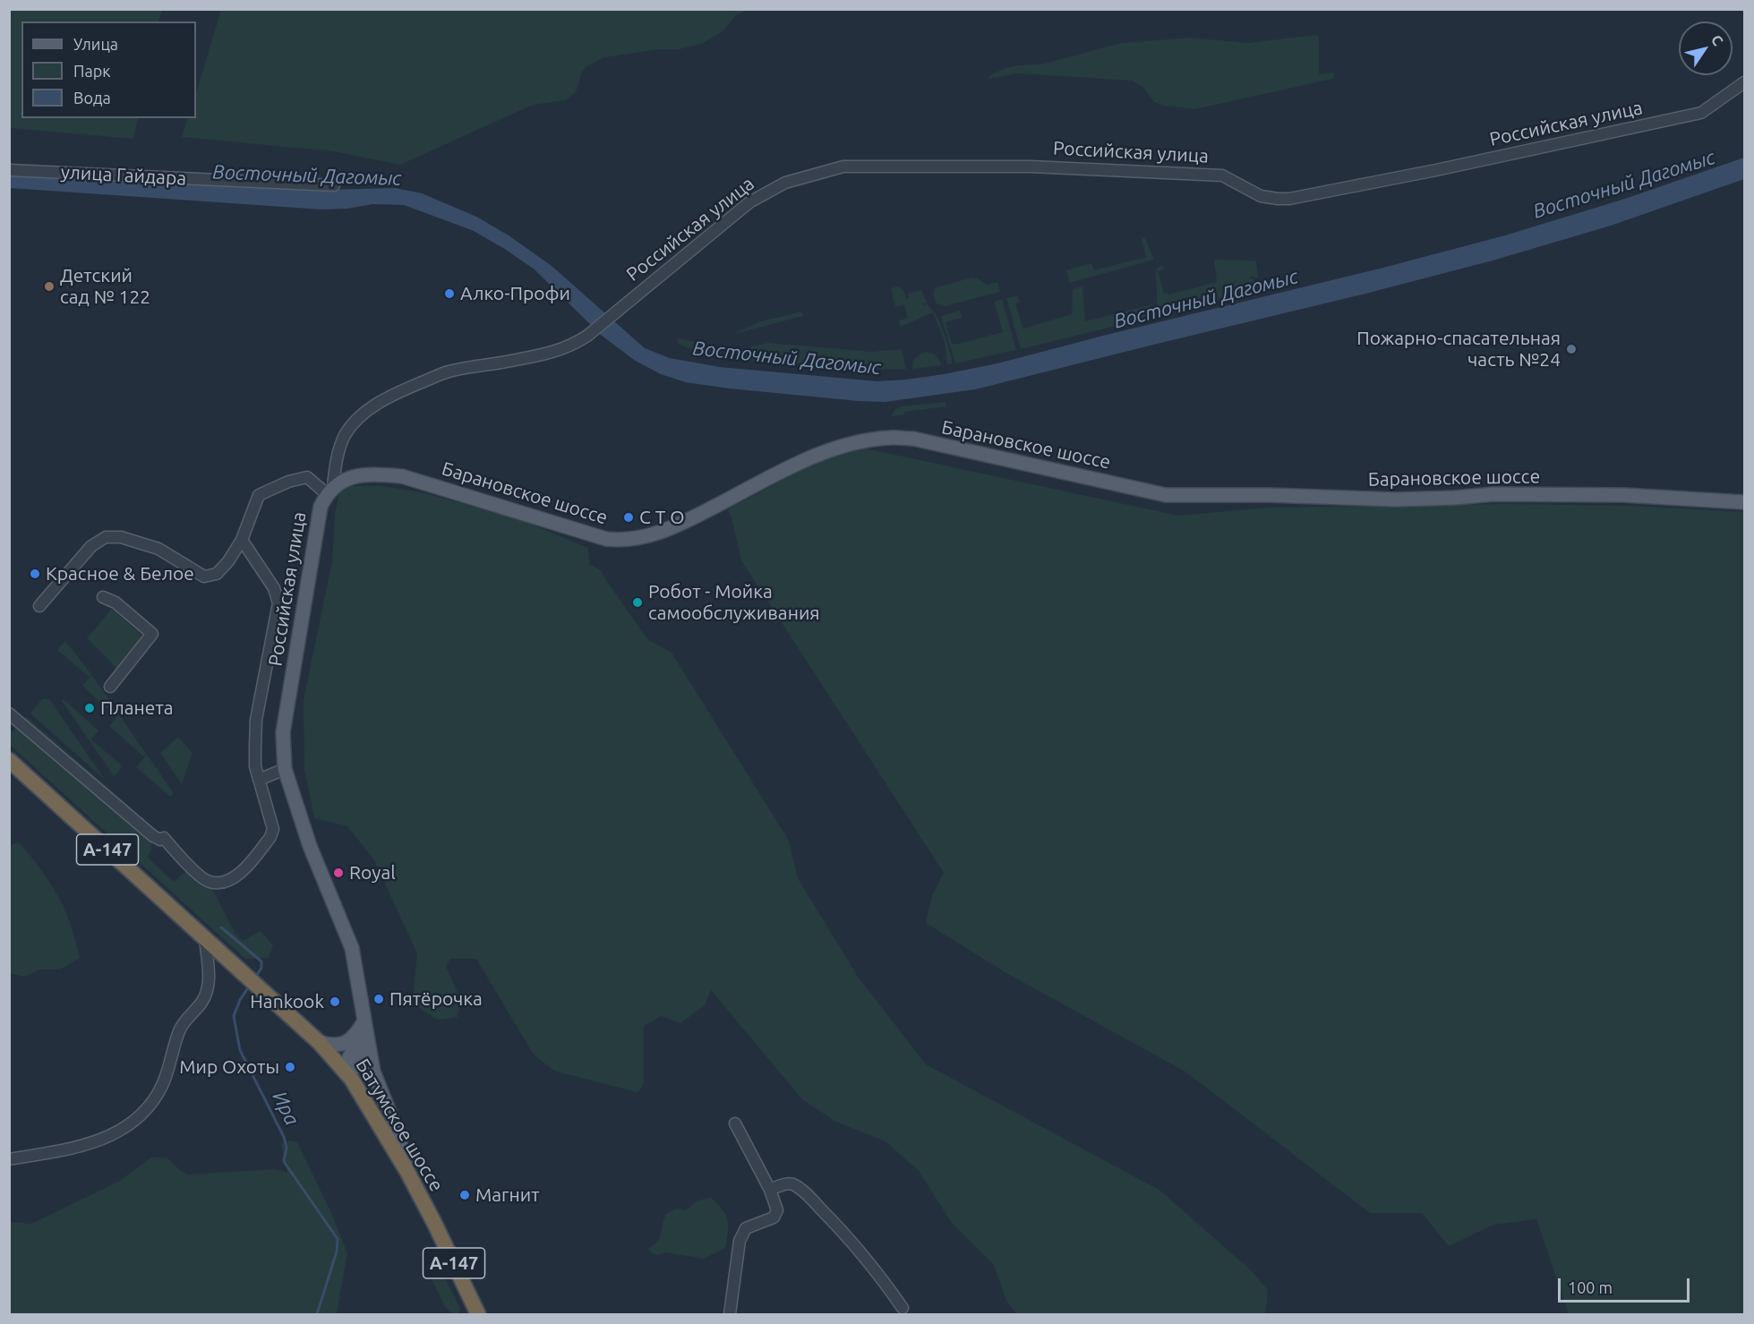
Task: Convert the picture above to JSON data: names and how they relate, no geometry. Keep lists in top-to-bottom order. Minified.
{"streets":{"highway":["А-147","Батумское шоссе"],"main road":["Российская улица","Барановское шоссе"],"street":["улица Гайдара"]},"crossings":[["Российская улица","Барановское шоссе"],["Российская улица","А-147"],["А-147","Батумское шоссе"]],"water":["Восточный Дагомыс","Ира"],"places":["Детский сад № 122","Алко-Профи","Пожарно-спасательная часть №24","С Т О","Красное & Белое","Робот - Мойка самообслуживания","Планета","Royal","Пятёрочка","Hankook","Мир Охоты","Магнит"],"legend":["Улица","Парк","Вода"],"scale_bar":"100 m","north":"top right"}
